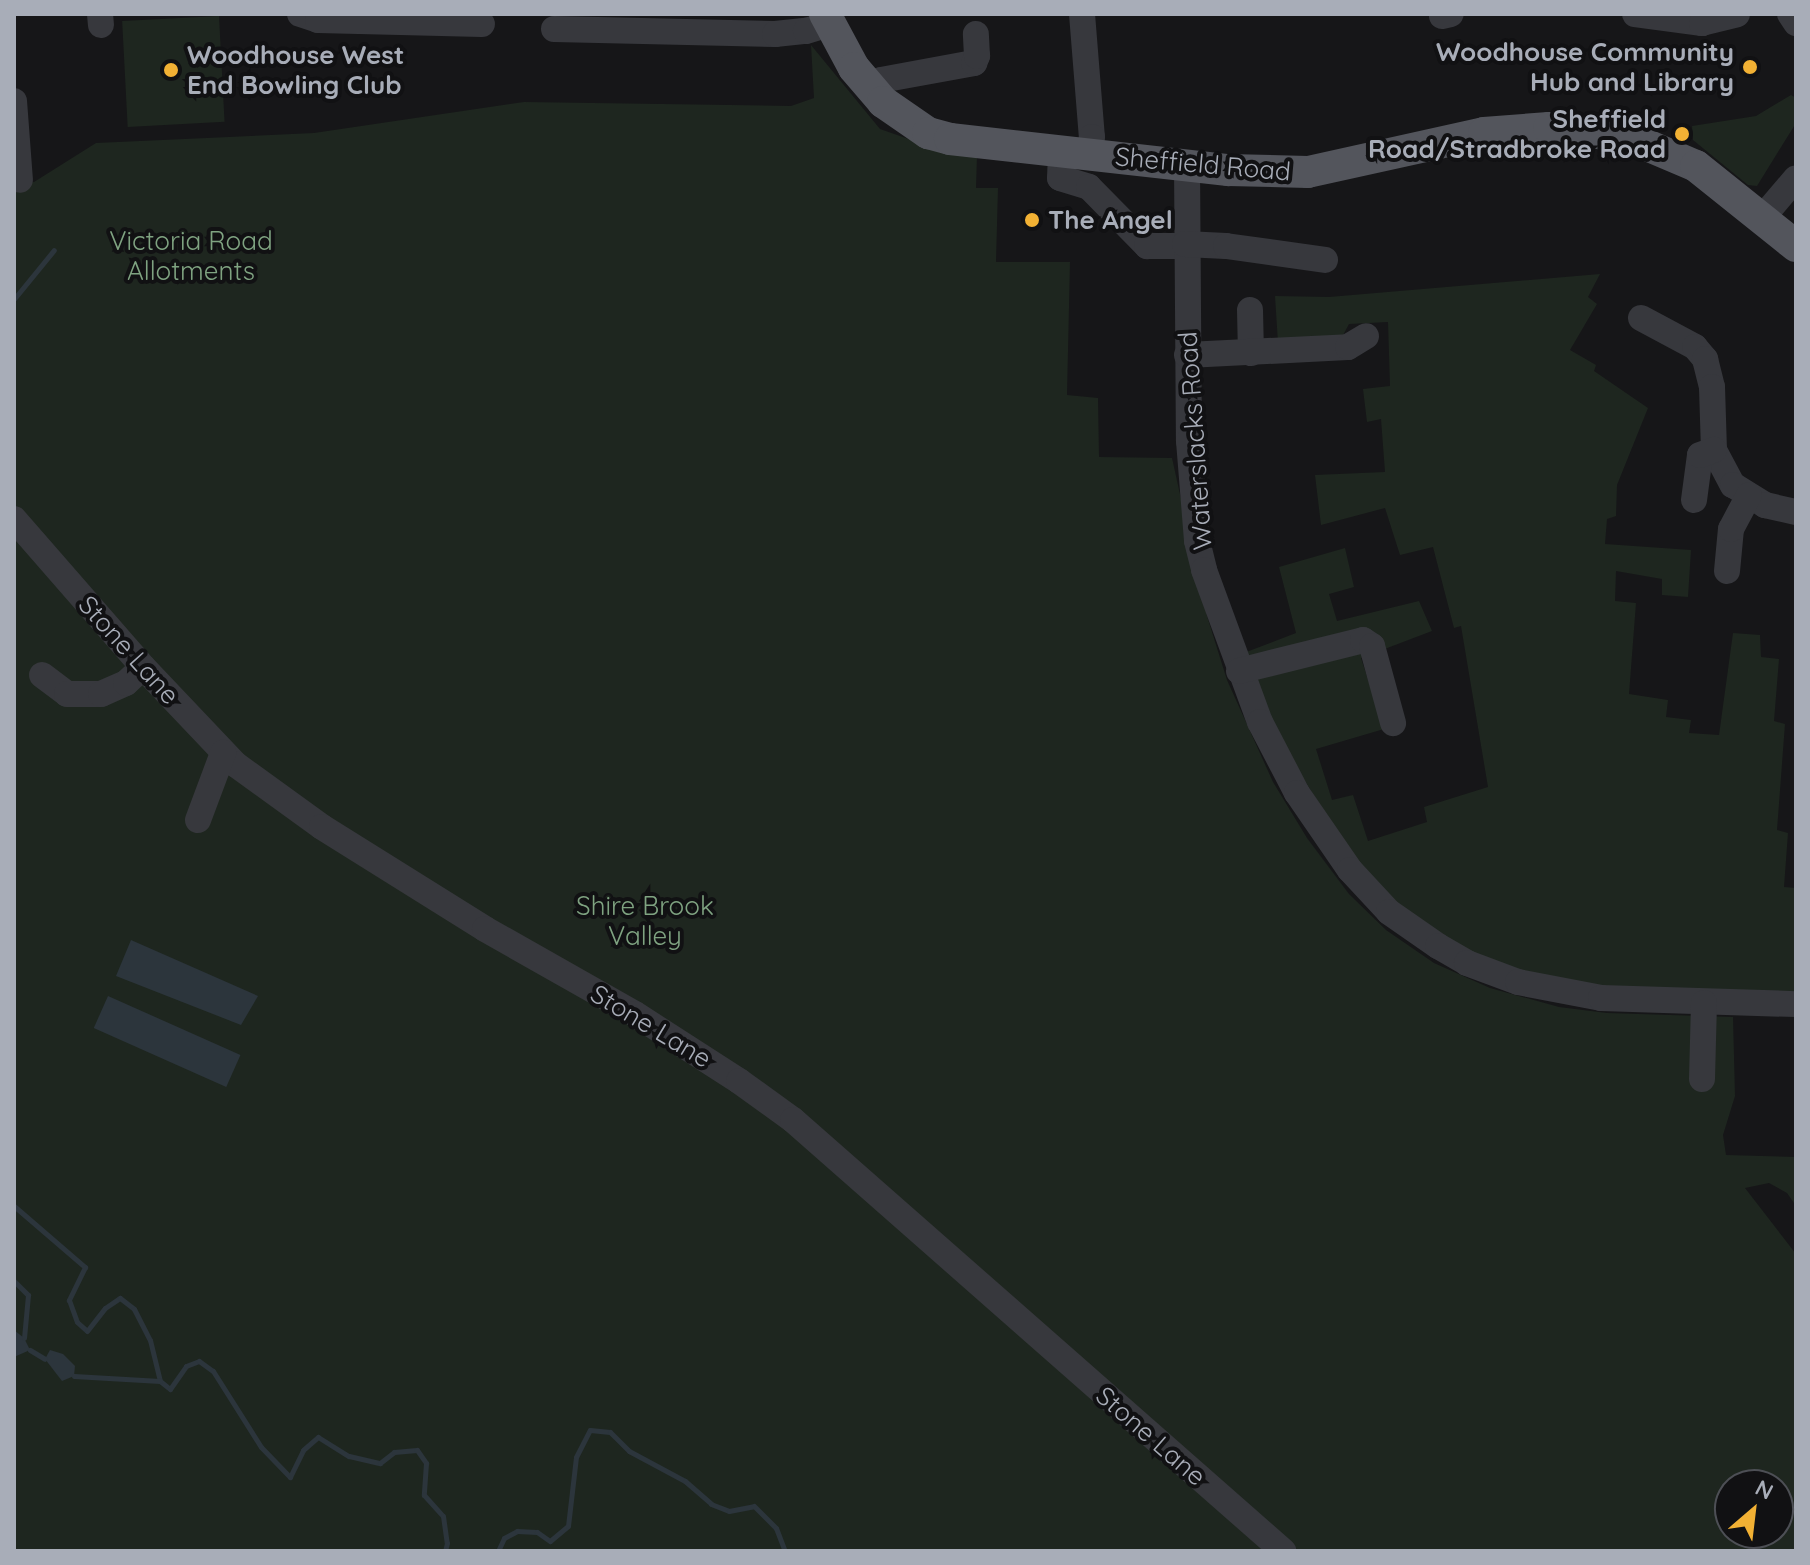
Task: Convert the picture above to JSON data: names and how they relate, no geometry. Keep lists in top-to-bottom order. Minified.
{"streets":{"main road":["Sheffield Road"],"street":["Waterslacks Road","Stone Lane"]},"crossings":[["Sheffield Road","Waterslacks Road"]],"parks":["Victoria Road Allotments","Shire Brook Valley"],"places":["Woodhouse Community Hub and Library","Woodhouse West End Bowling Club","Sheffield Road/Stradbroke Road","The Angel"],"north":"top right"}
